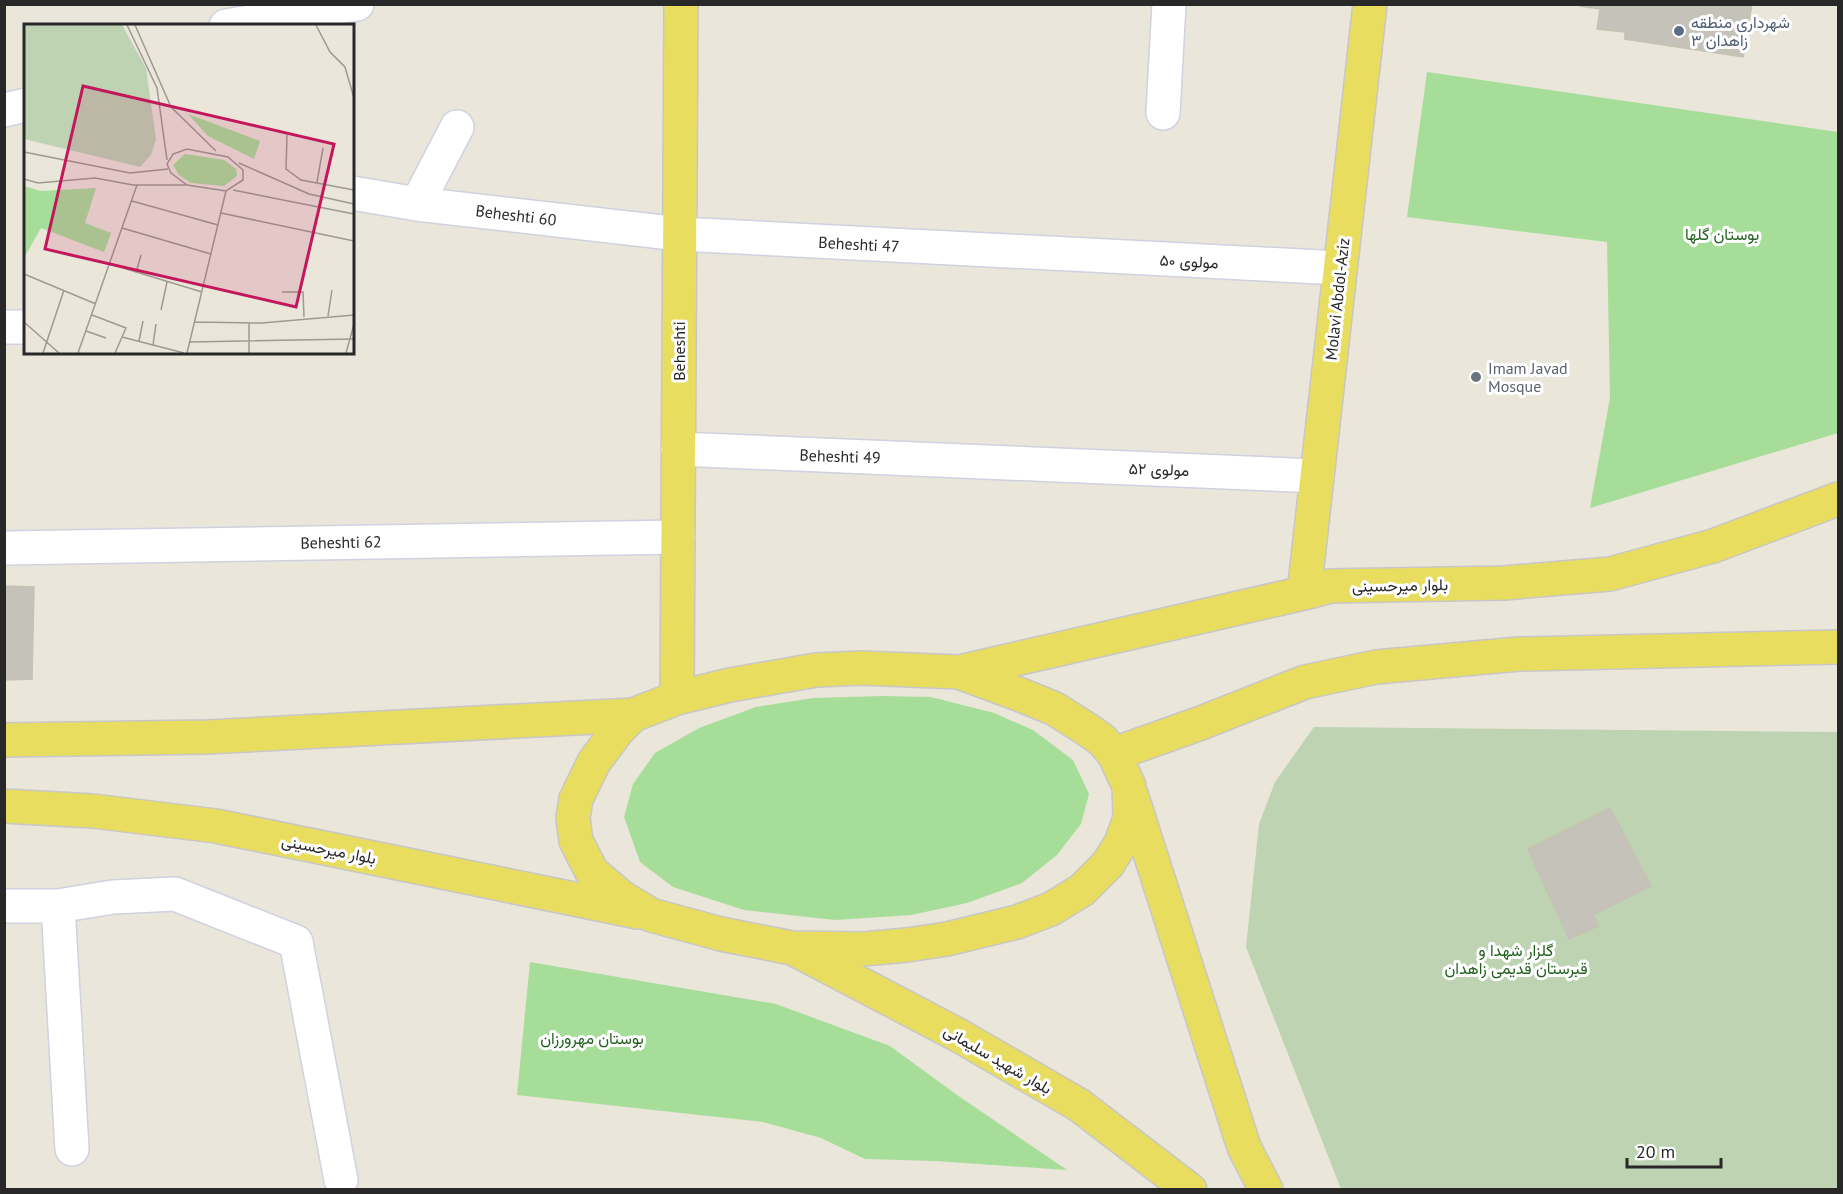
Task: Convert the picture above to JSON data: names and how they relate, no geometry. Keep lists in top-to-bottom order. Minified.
{"streets":{"main road":["Molavi Abdol-Aziz","Beheshti","بلوار میرحسینی","بلوار شهید سلیمانی"],"street":["Beheshti 60","Beheshti 47","مولوی ۵۰","Beheshti 49","مولوی ۵۲","Beheshti 62"]},"crossings":[["Beheshti 60","Beheshti 47"],["Beheshti 60","Beheshti"],["Beheshti 47","مولوی ۵۰"],["Beheshti 47","Beheshti"],["مولوی ۵۰","Molavi Abdol-Aziz"],["Molavi Abdol-Aziz","مولوی ۵۲"],["Molavi Abdol-Aziz","بلوار میرحسینی"],["Beheshti","Beheshti 49"],["Beheshti","Beheshti 62"],["Beheshti 49","مولوی ۵۲"]],"parks":["بوستان گلها","گلزار شهدا و قبرستان قدیمی زاهدان","بوستان مهرورزان"],"places":["شهرداری منطقه ۳ زاهدان","Imam Javad Mosque"],"scale_bar":"20 m"}
